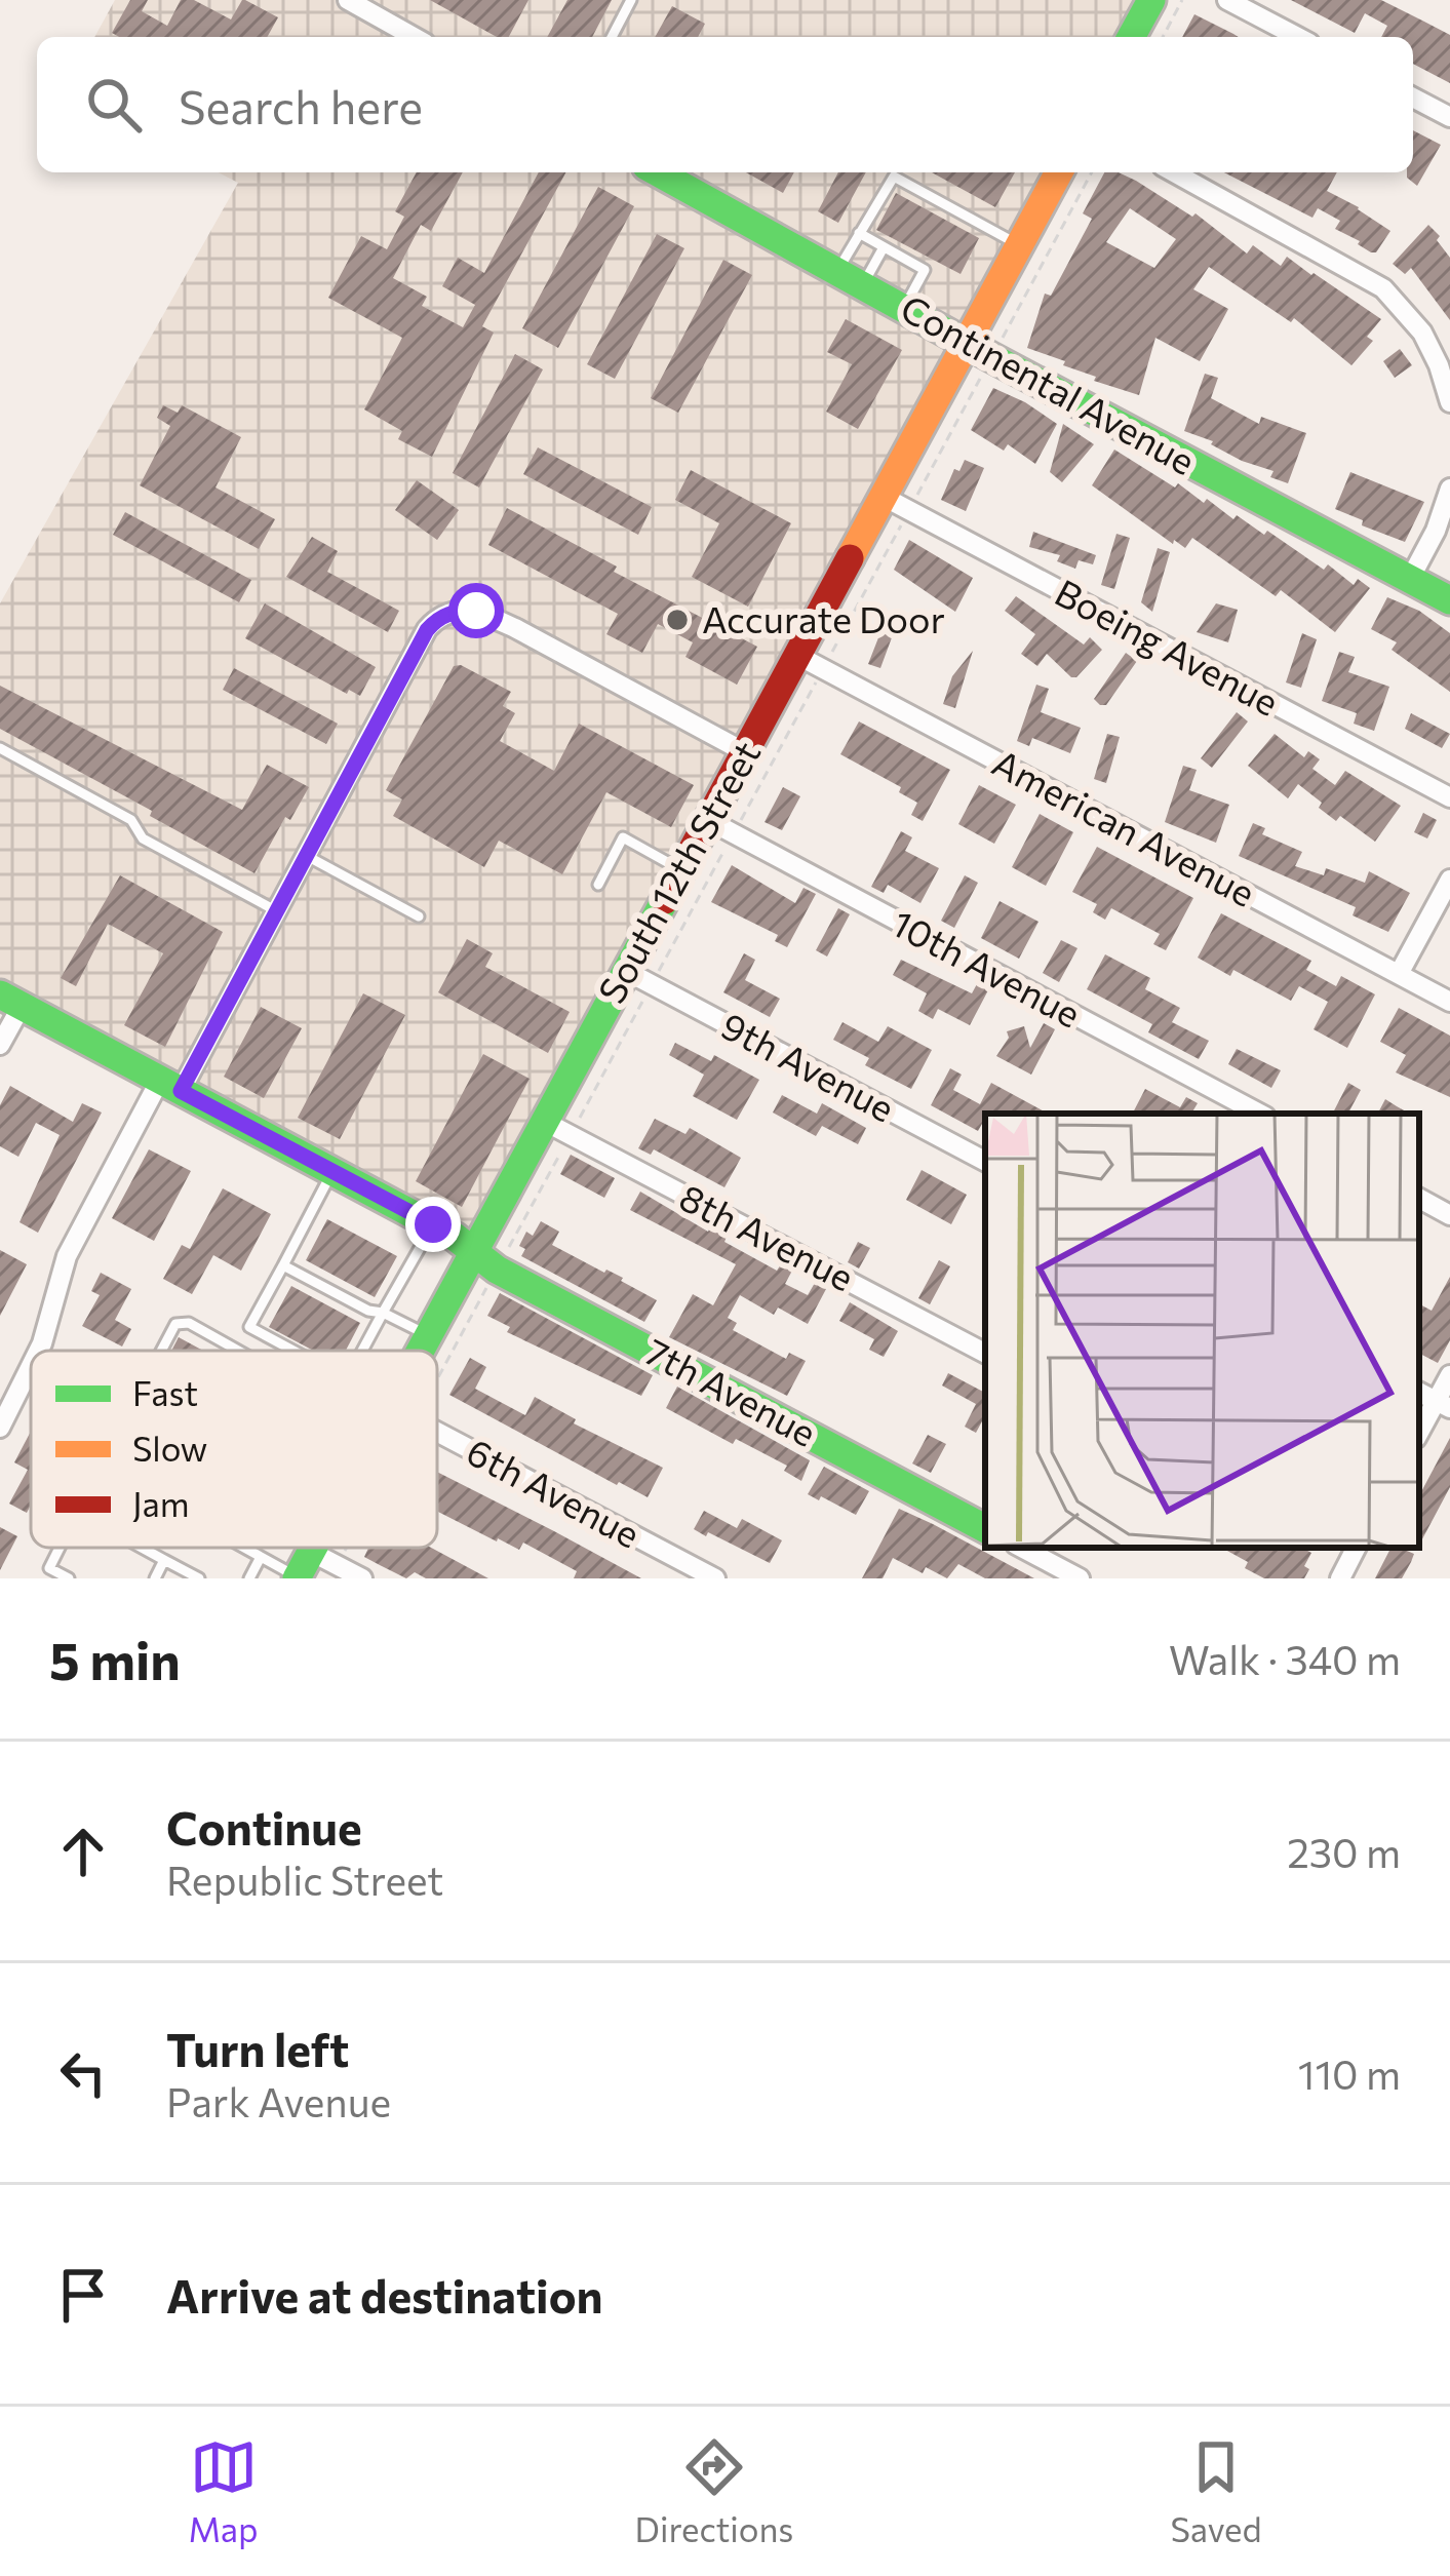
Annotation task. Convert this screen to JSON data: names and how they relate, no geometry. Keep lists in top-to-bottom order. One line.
{"streets":{"street":["Continental Avenue","Boeing Avenue","American Avenue","South 12th Street","10th Avenue","9th Avenue","8th Avenue","7th Avenue","6th Avenue"]},"crossings":[["Continental Avenue","South 12th Street"],["Boeing Avenue","South 12th Street"],["American Avenue","South 12th Street"],["South 12th Street","10th Avenue"],["South 12th Street","9th Avenue"],["South 12th Street","8th Avenue"],["South 12th Street","7th Avenue"]],"places":["Accurate Door"],"legend":["Fast","Slow","Jam"],"page":{"search":"Search here","heading":["5 min","Walk · 340 m"],"list":[["Continue","Republic Street","230 m"],["Turn left","Park Avenue","110 m"],"Arrive at destination"],"nav":["Map","Directions","Saved"]}}
